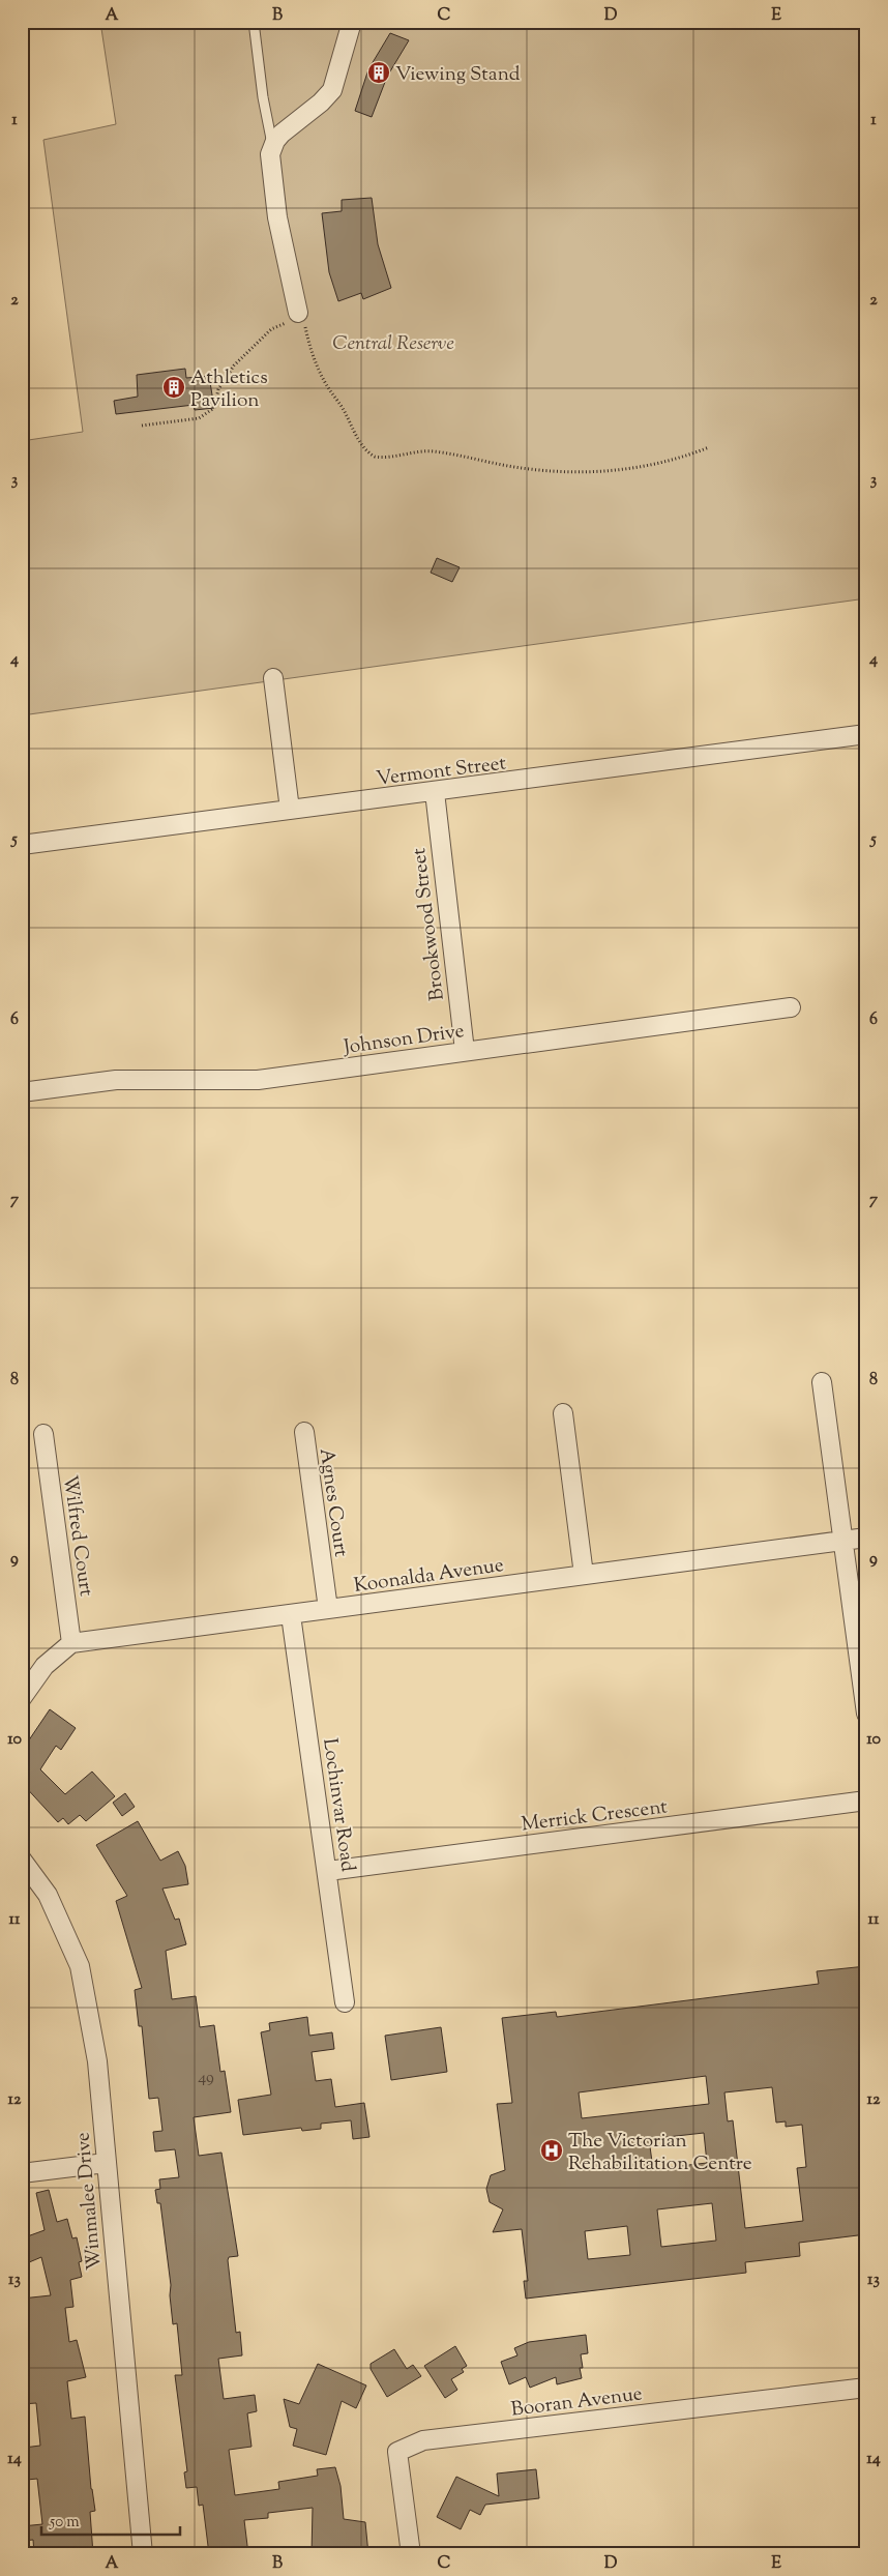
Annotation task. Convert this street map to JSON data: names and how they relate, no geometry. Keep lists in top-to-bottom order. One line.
{"streets":{"street":["Vermont Street","Brookwood Street","Johnson Drive","Agnes Court","Wilfred Court","Koonalda Avenue","Lochinvar Road","Merrick Crescent","Winmalee Drive","Booran Avenue"]},"crossings":[["Vermont Street","Brookwood Street"],["Brookwood Street","Johnson Drive"],["Agnes Court","Koonalda Avenue"],["Wilfred Court","Koonalda Avenue"],["Koonalda Avenue","Lochinvar Road"],["Lochinvar Road","Merrick Crescent"]],"parks":["Central Reserve"],"places":{"building":["Viewing Stand","Athletics Pavilion"],"hospital":["The Victorian Rehabilitation Centre"]},"house_numbers":["49"],"scale_bar":"50 m","grid":{"columns":["A","B","C","D","E"],"rows":["1","2","3","4","5","6","7","8","9","10","11","12","13","14"]}}
